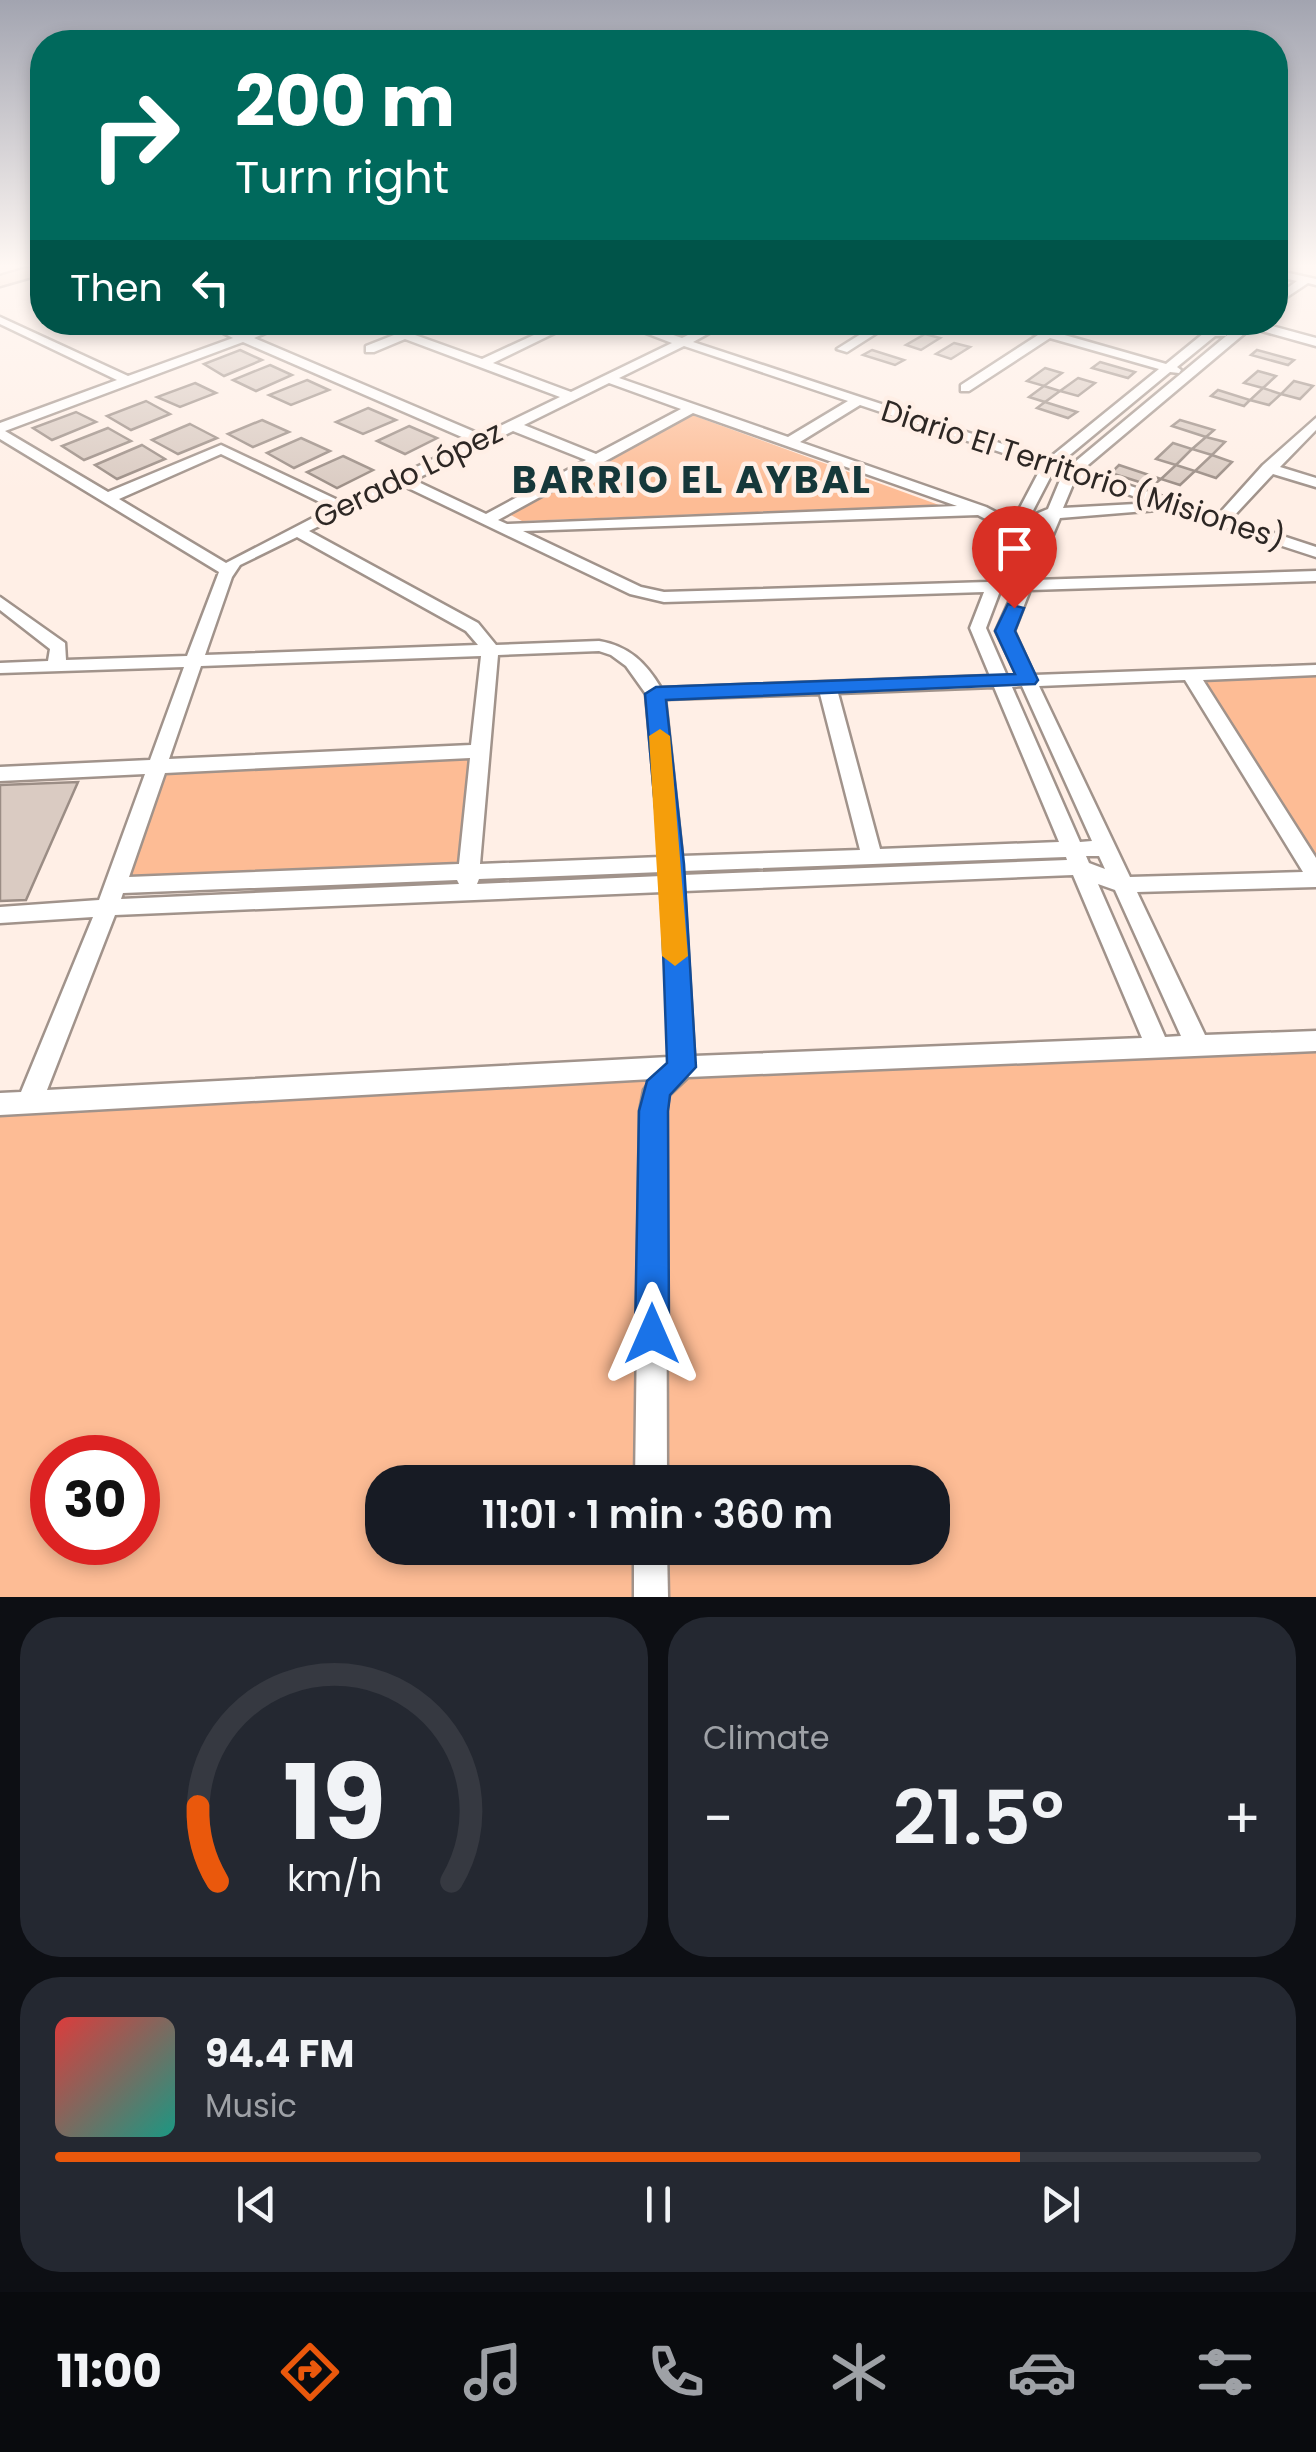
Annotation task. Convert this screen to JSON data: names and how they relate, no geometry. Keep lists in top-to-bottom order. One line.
{"streets":{"street":["Gerado López","Diario El Territorio (Misiones)"]},"districts":["BARRIO EL AYBAL"],"page":{"turn":["200 m","Turn right"],"then":"Then","limit":"30","trip":"11:01 · 1 min · 360 m","tile":"Climate","heat":["−","21.5°","+"],"song":["94.4 FM","Music"],"tabs":"11:00","gauge":["19","km/h"]}}
